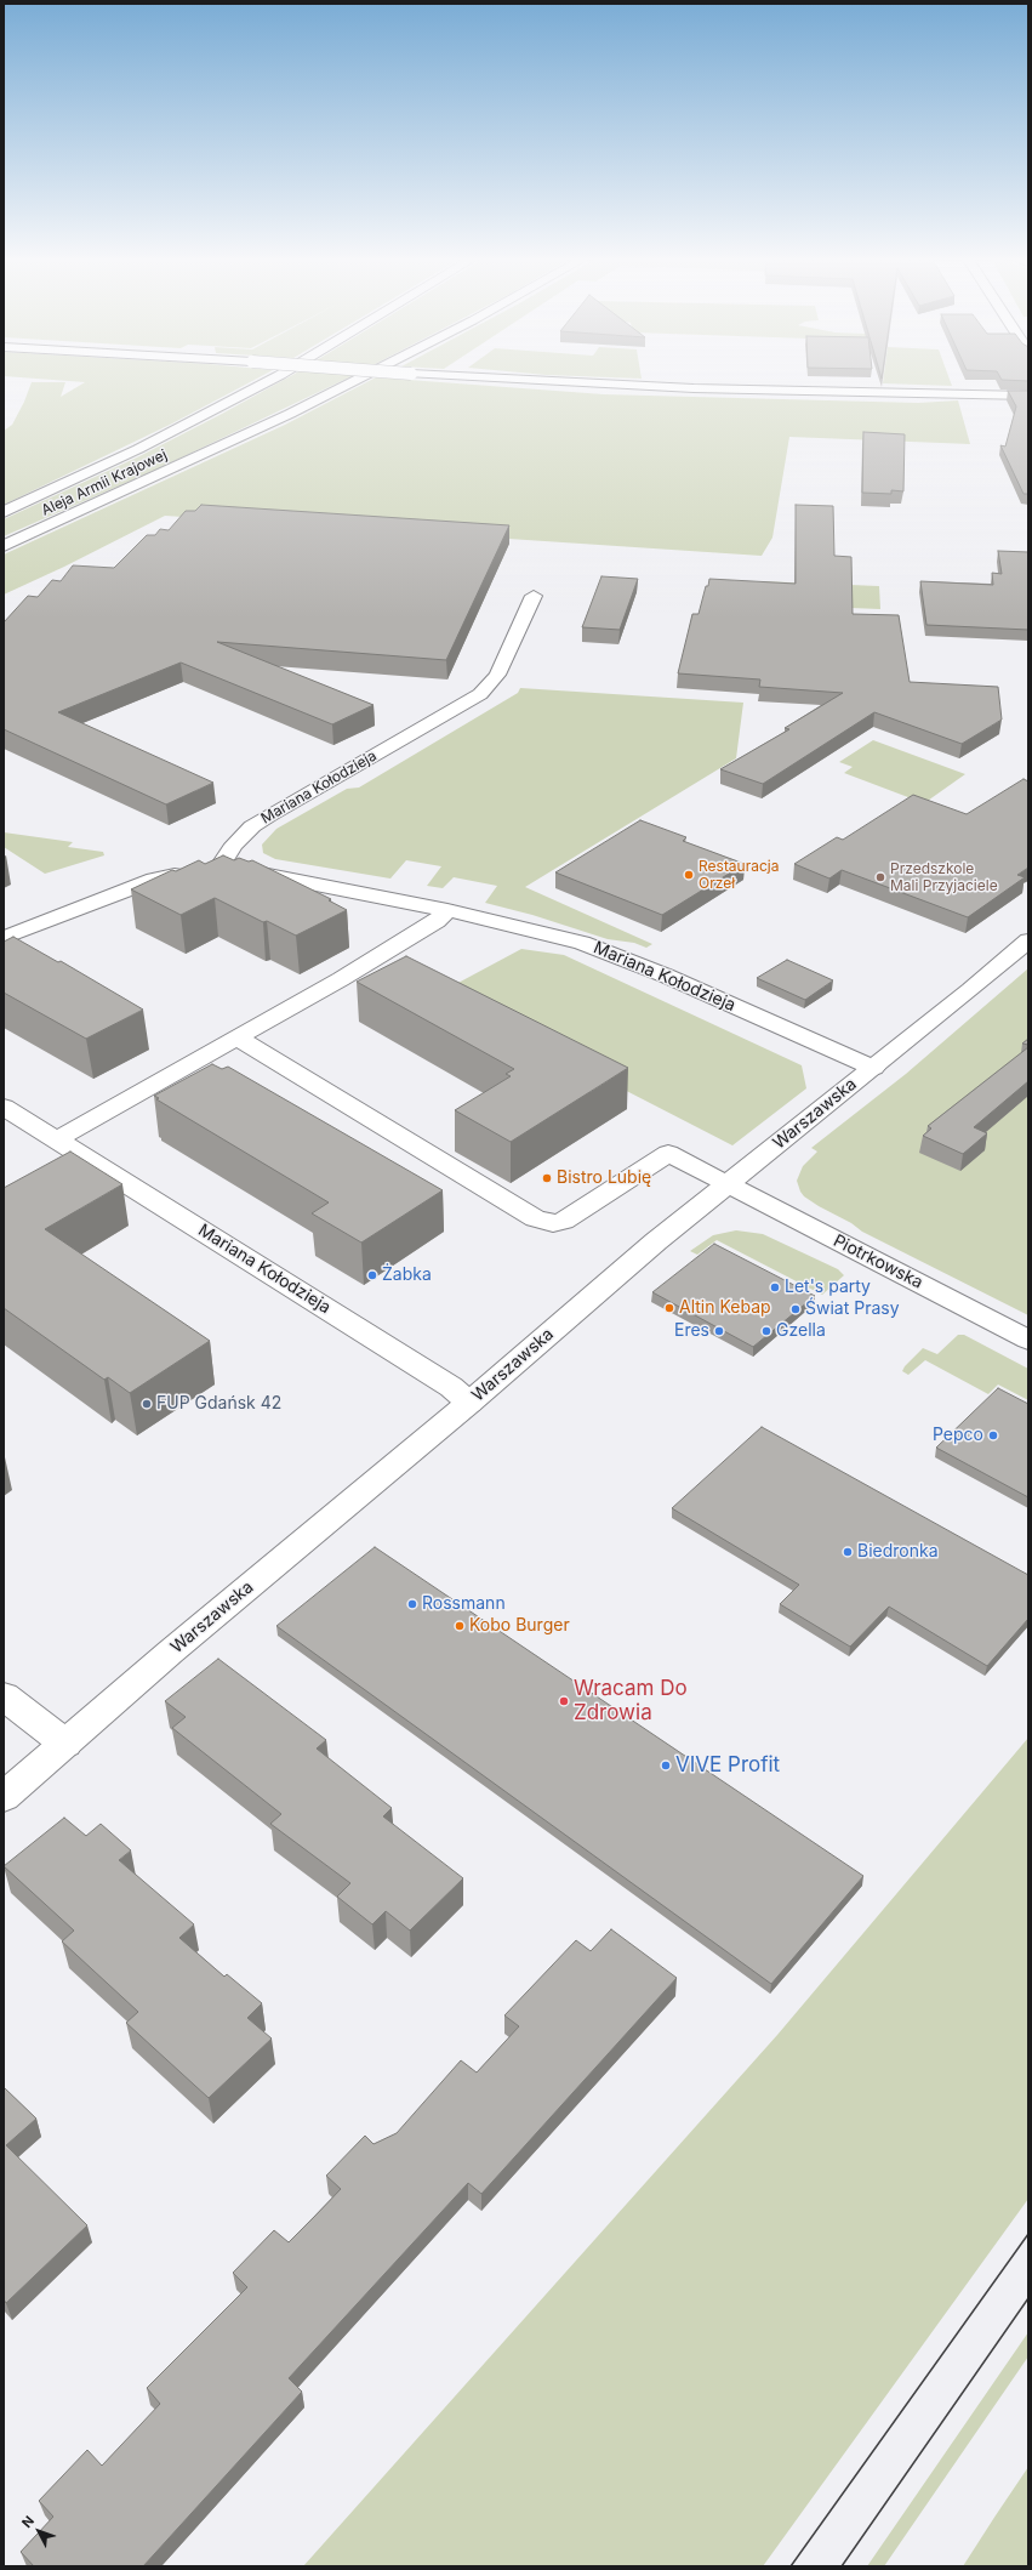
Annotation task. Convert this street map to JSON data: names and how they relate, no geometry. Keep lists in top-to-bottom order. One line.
{"streets":{"street":["Aleja Armii Krajowej","Mariana Kołodzieja","Warszawska","Piotrkowska"]},"crossings":[["Mariana Kołodzieja","Warszawska"],["Warszawska","Piotrkowska"]],"places":["Restauracja Orzeł","Przedszkole Mali Przyjaciele","Bistro Lubię","Żabka","Let's party","Altin Kebap","Świat Prasy","Eres","Gzella","FUP Gdańsk 42","Pepco","Biedronka","Rossmann","Kobo Burger","Wracam Do Zdrowia","VIVE Profit"],"north":"top left"}
